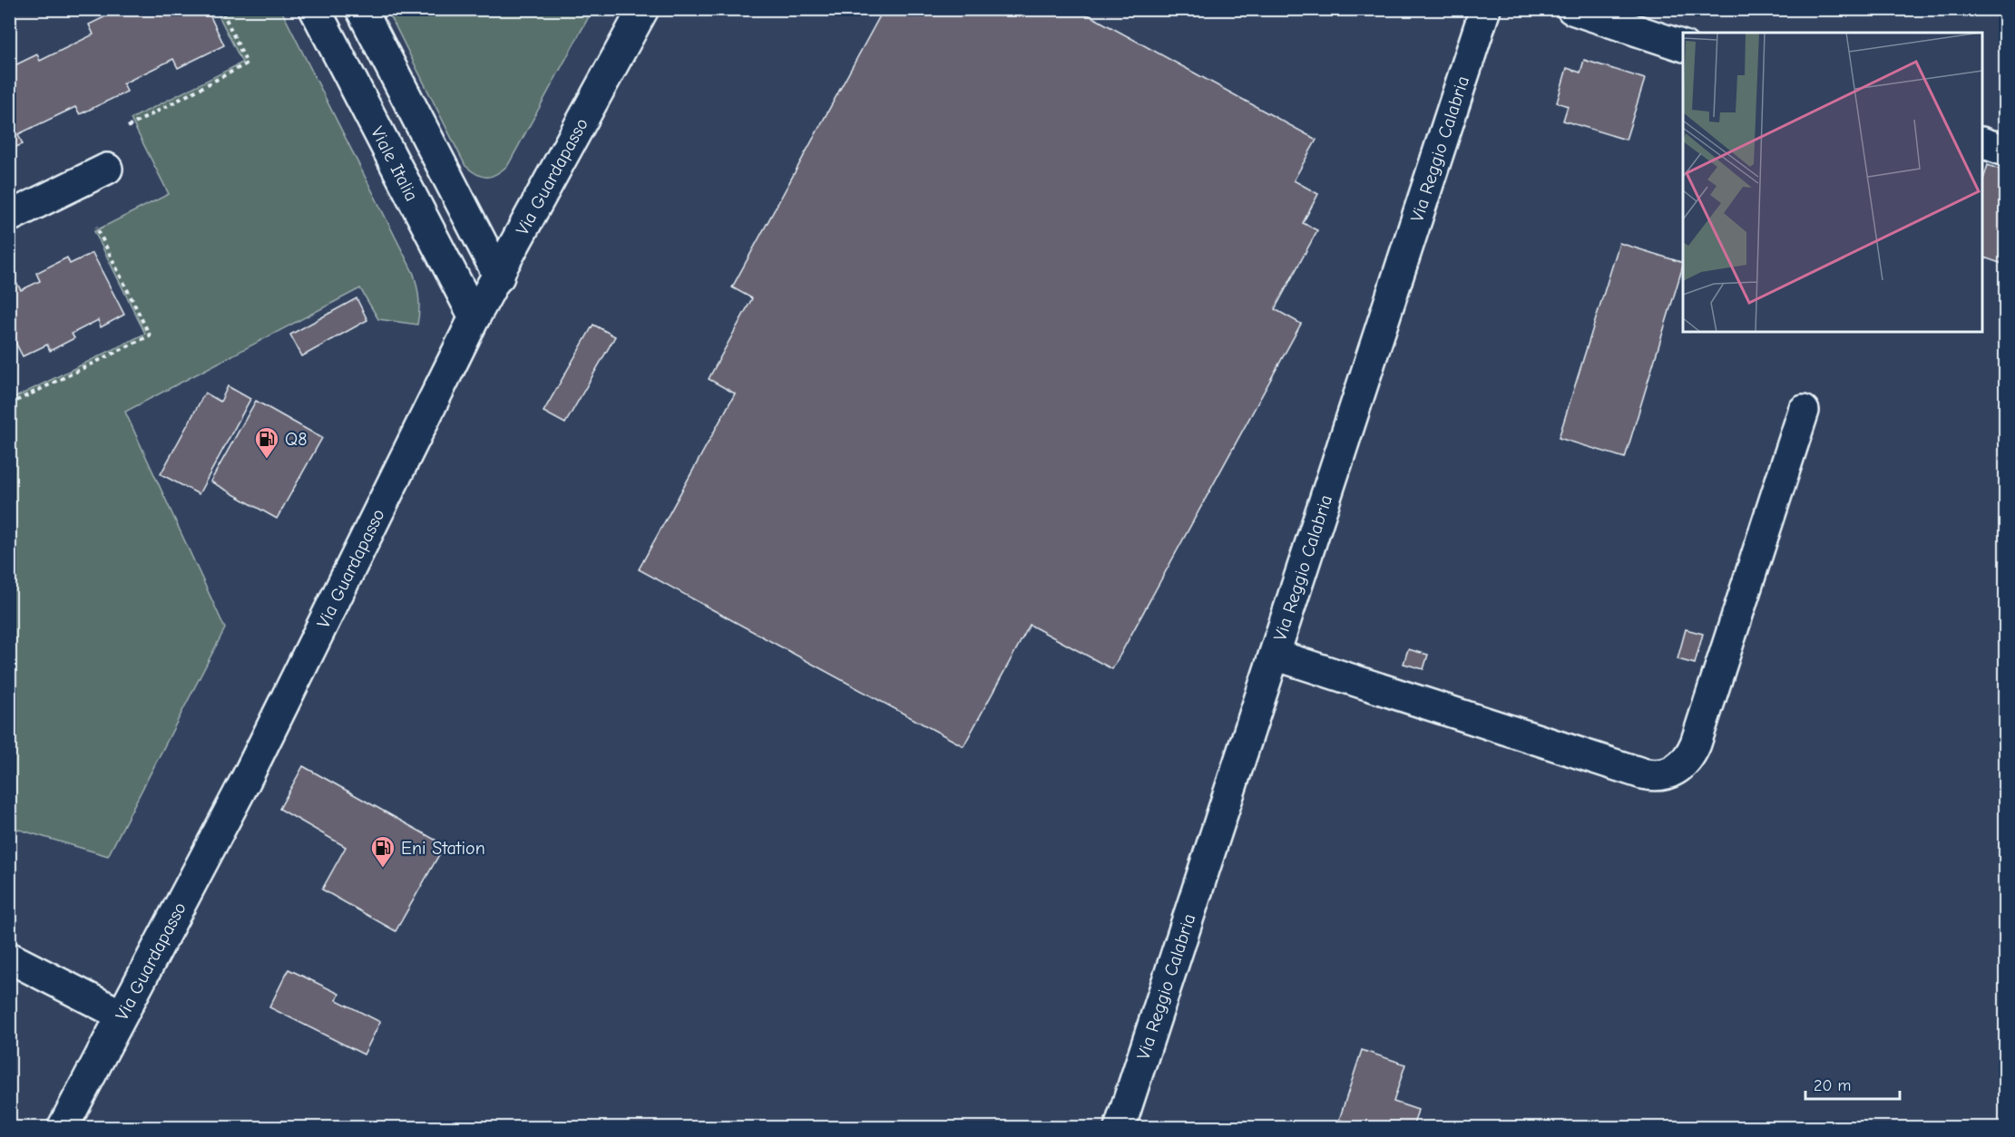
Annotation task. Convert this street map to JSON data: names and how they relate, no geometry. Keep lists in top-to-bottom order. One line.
{"streets":{"main road":["Via Reggio Calabria","Viale Italia","Via Guardapasso"]},"crossings":[["Viale Italia","Via Guardapasso"]],"places":{"fuel station":["Q8","Eni Station"]},"scale_bar":"20 m"}
